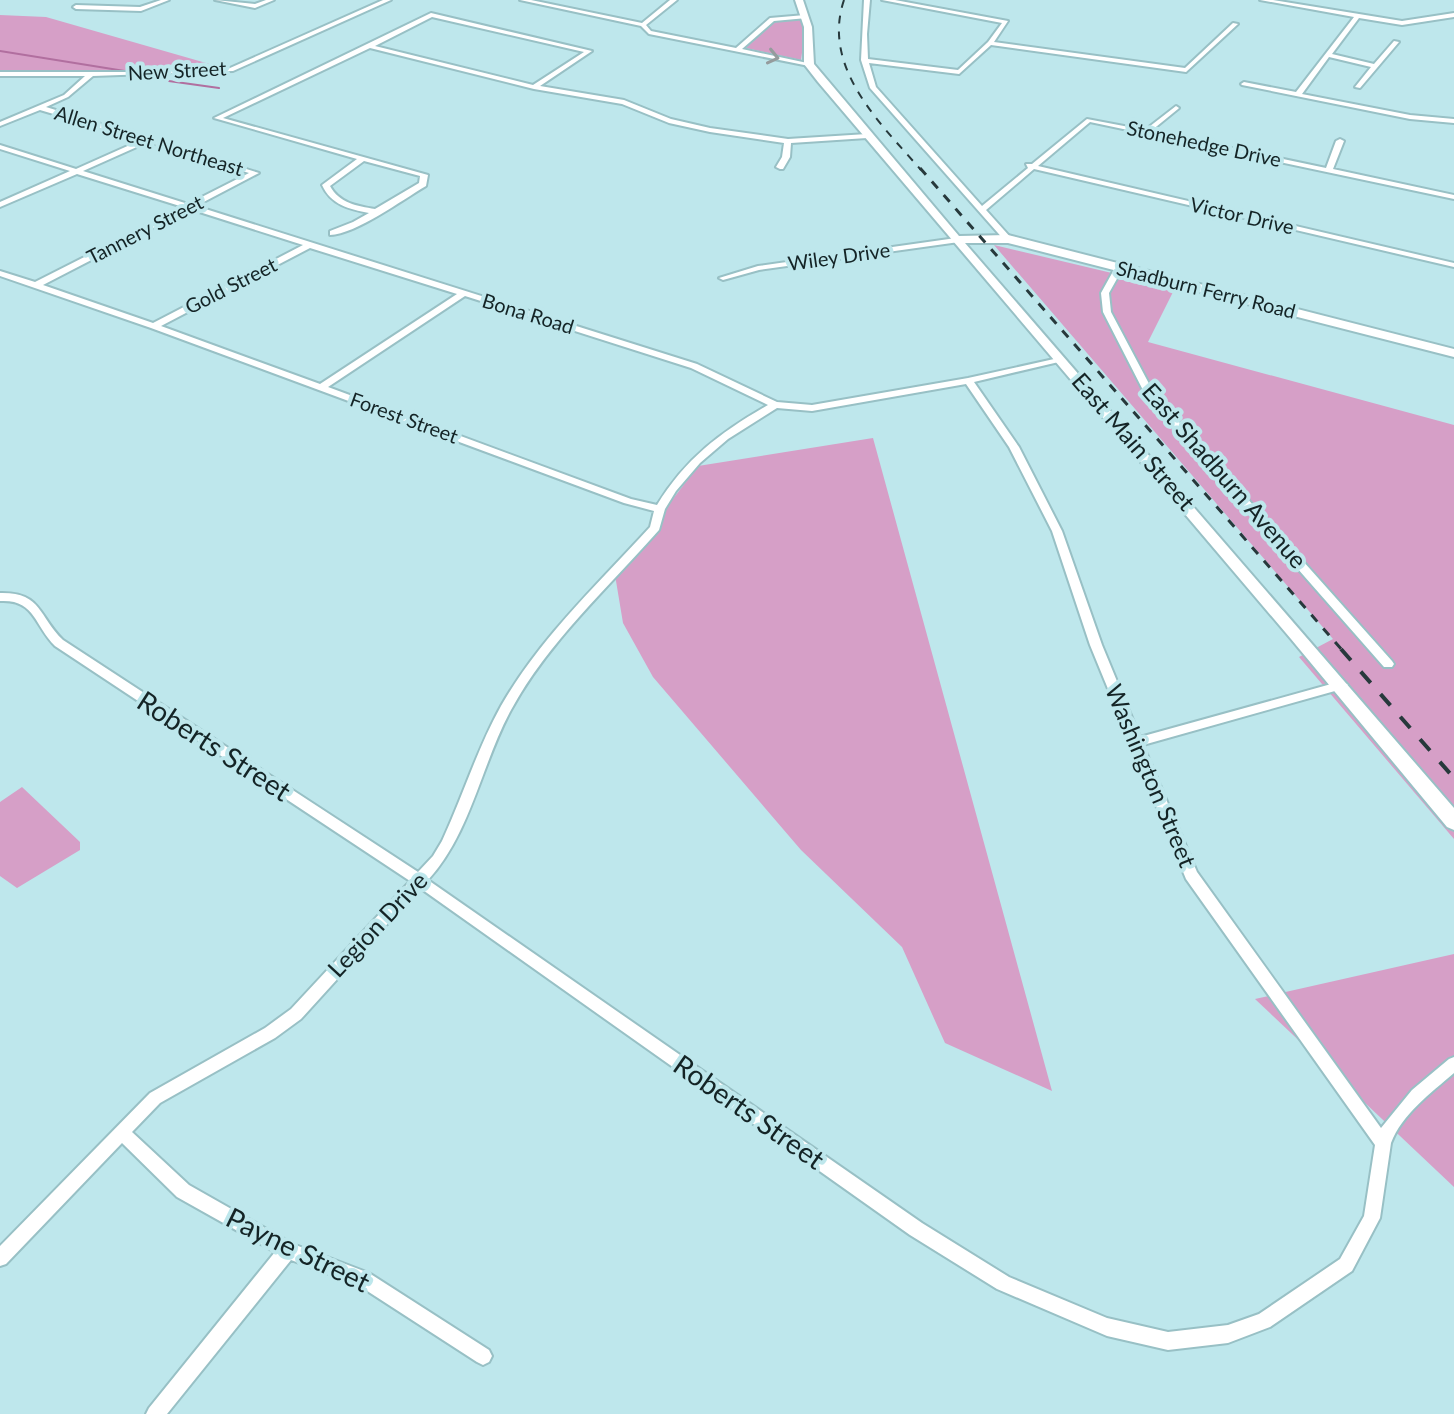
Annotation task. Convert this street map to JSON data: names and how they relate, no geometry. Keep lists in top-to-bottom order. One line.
{"streets":{"street":["New Street","Allen Street Northeast","Stonehedge Drive","Victor Drive","Tannery Street","Wiley Drive","Gold Street","Shadburn Ferry Road","Bona Road","Forest Street","East Main Street","East Shadburn Avenue","Roberts Street","Washington Street","Legion Drive","Payne Street"]},"crossings":[["Allen Street Northeast","Tannery Street"],["Stonehedge Drive","Victor Drive"],["Tannery Street","Bona Road"],["Tannery Street","Forest Street"],["Wiley Drive","Shadburn Ferry Road"],["Wiley Drive","East Main Street"],["Gold Street","Bona Road"],["Gold Street","Forest Street"],["Shadburn Ferry Road","East Main Street"],["Shadburn Ferry Road","East Shadburn Avenue"],["Bona Road","East Main Street"],["Bona Road","Washington Street"],["Forest Street","Legion Drive"],["Roberts Street","Washington Street"],["Roberts Street","Legion Drive"],["Legion Drive","Payne Street"]]}
